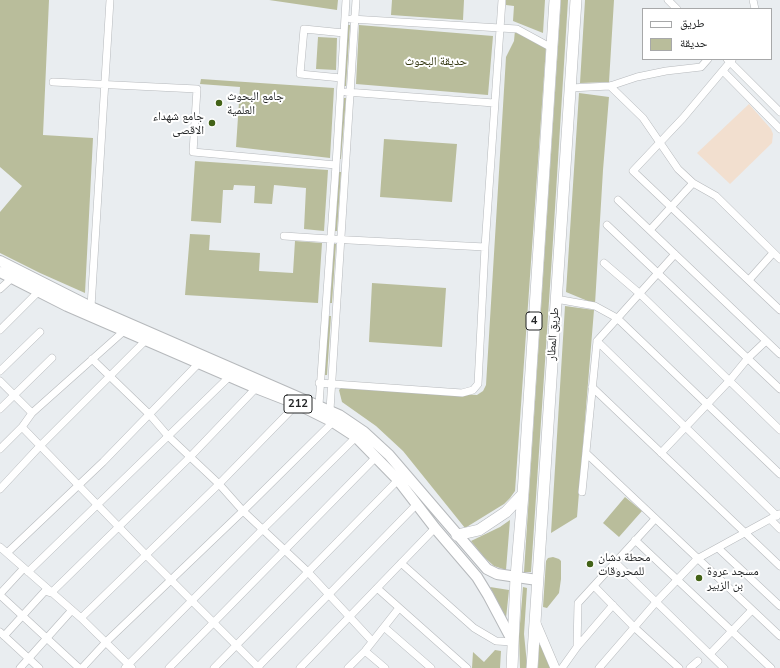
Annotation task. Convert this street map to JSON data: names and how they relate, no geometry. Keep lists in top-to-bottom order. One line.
{"streets":{"highway":["4","طريق المطار"],"main road":["212"]},"crossings":[["طريق المطار","212"]],"parks":["حديقة البحوث"],"places":["جامع البحوث العلمية","جامع شهداء الاقصى","محطة دشان للمحروقات","مسجد عروة بن الزبير"],"legend":["طريق","حديقة"]}
